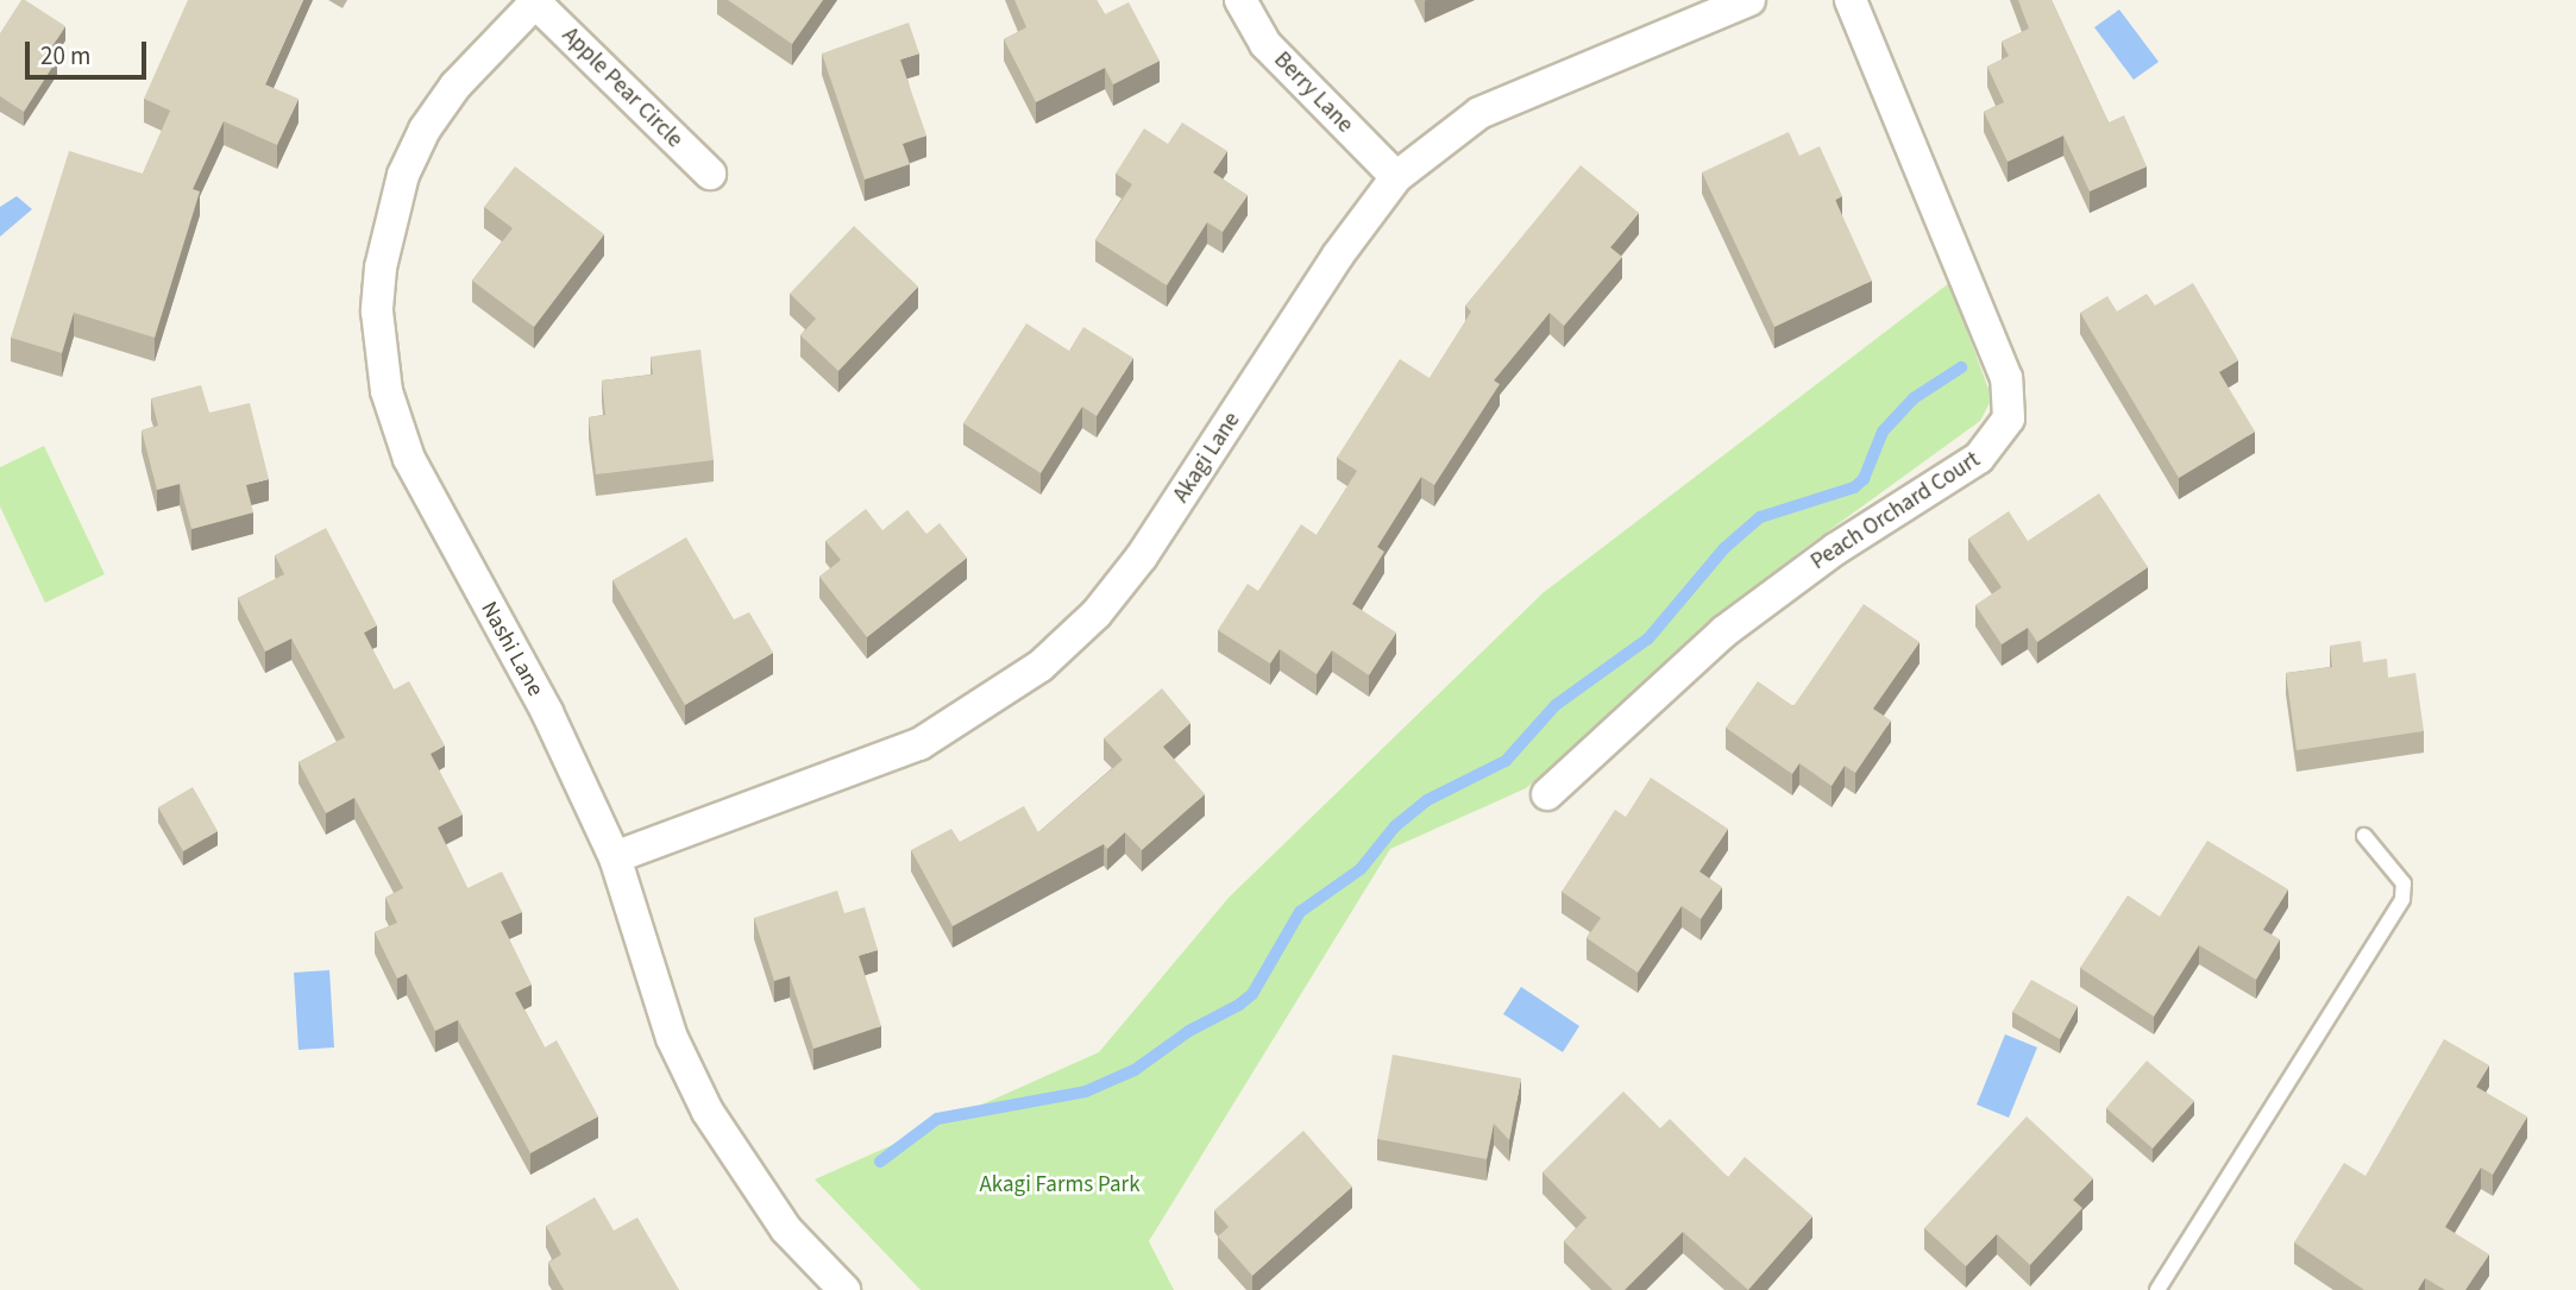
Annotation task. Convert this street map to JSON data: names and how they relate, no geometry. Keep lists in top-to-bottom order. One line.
{"streets":{"street":["Apple Pear Circle","Berry Lane","Akagi Lane","Peach Orchard Court","Nashi Lane"]},"crossings":[["Apple Pear Circle","Nashi Lane"],["Berry Lane","Akagi Lane"],["Akagi Lane","Nashi Lane"]],"parks":["Akagi Farms Park"],"scale_bar":"20 m"}
